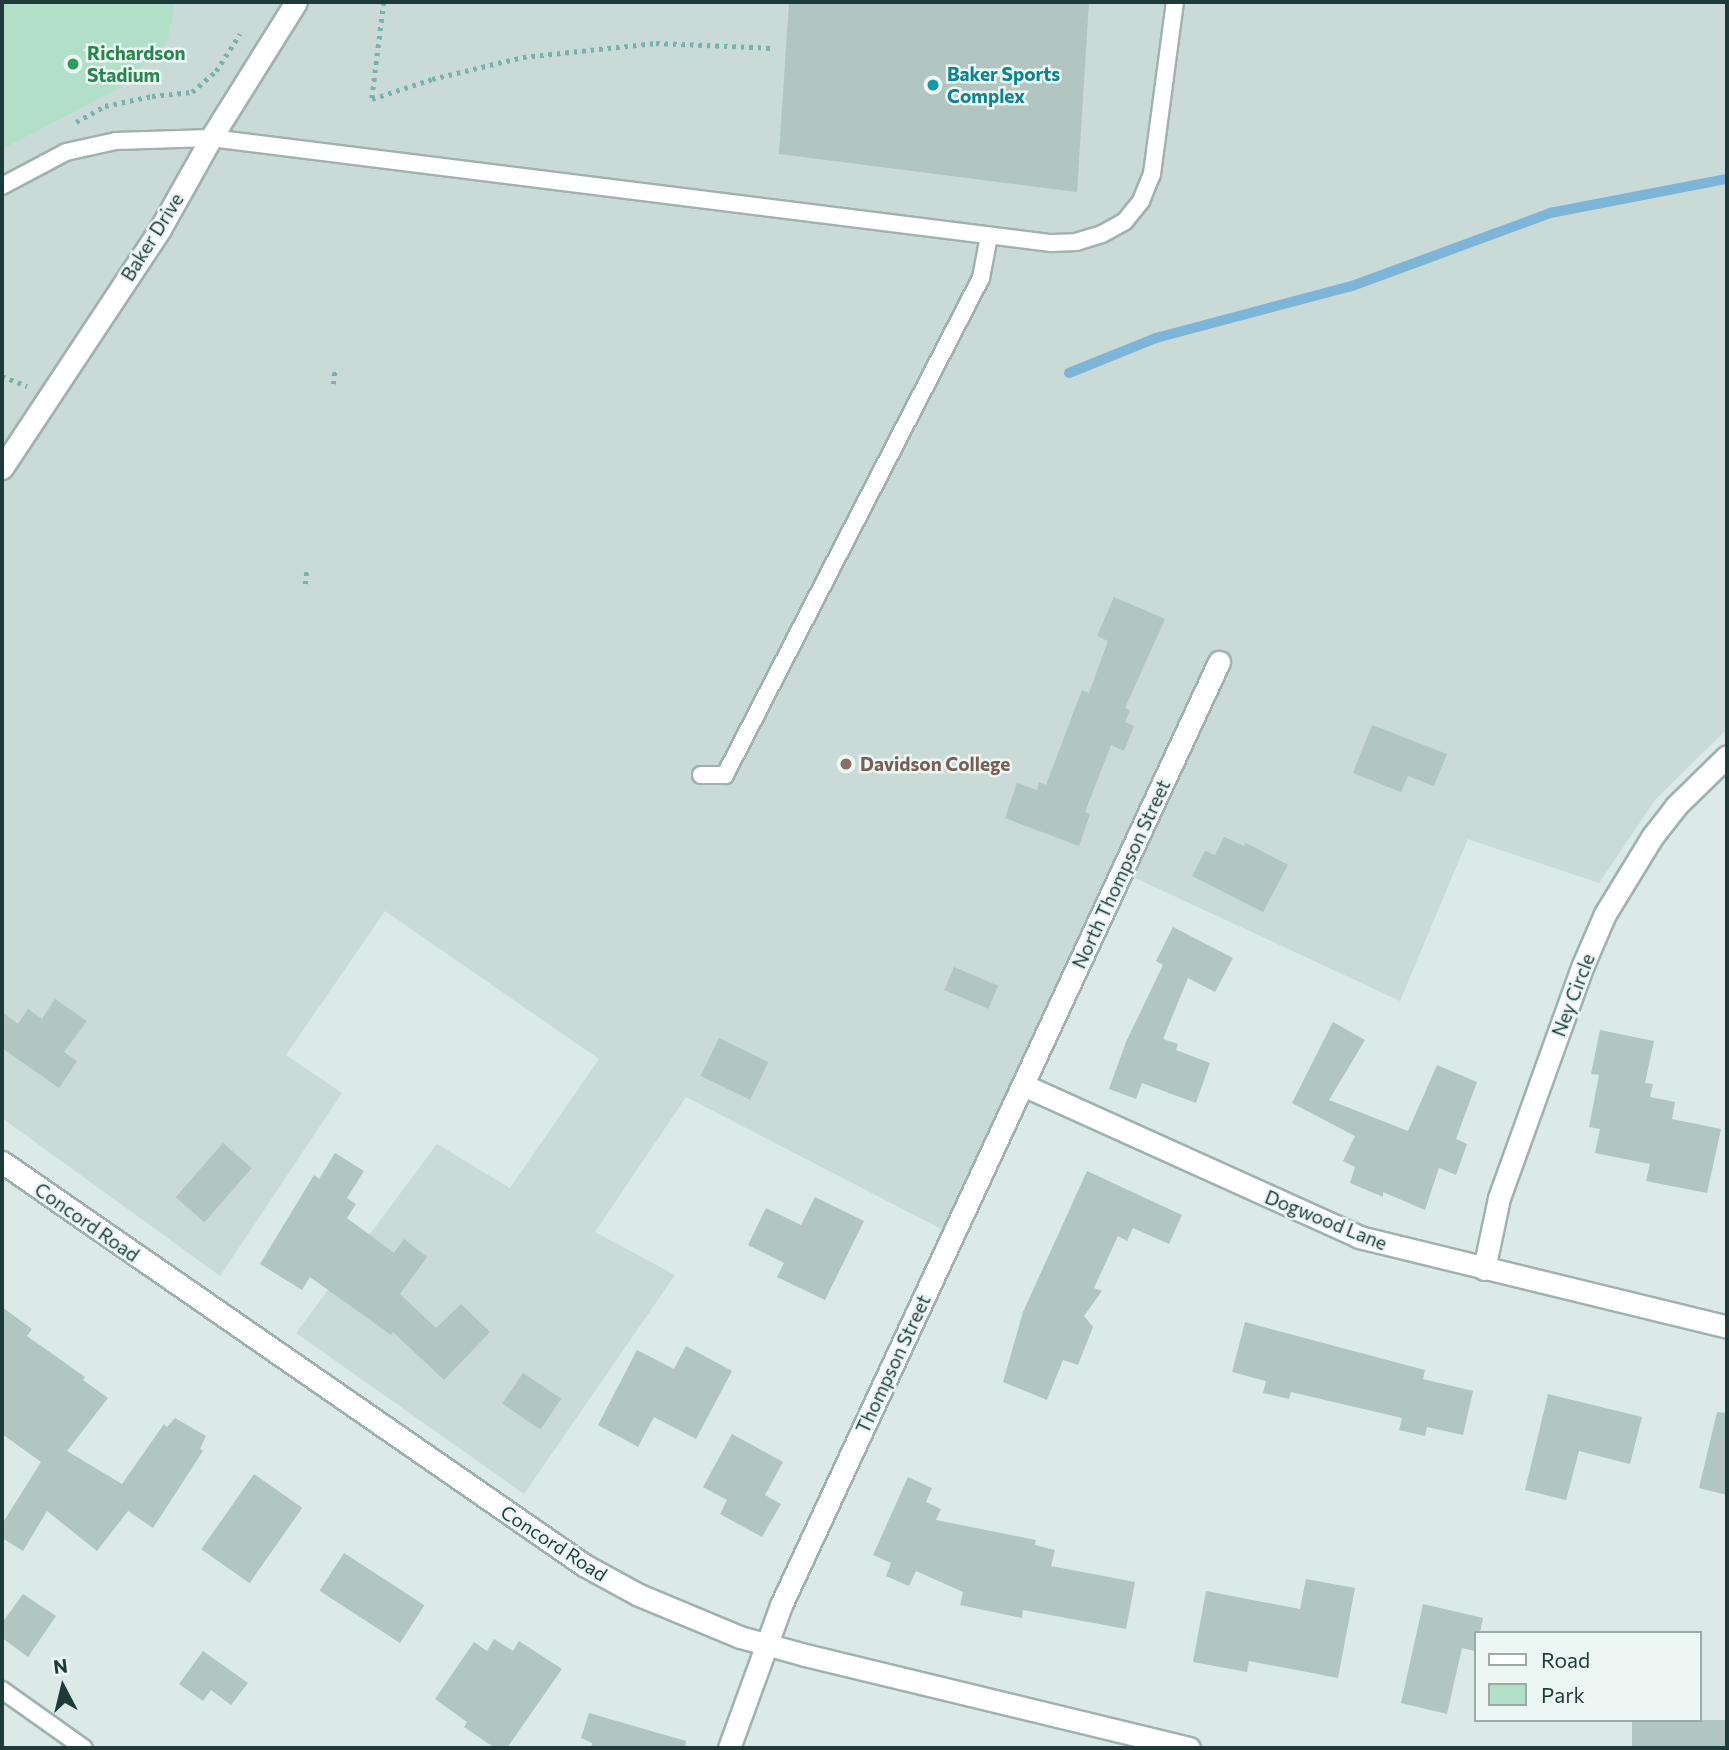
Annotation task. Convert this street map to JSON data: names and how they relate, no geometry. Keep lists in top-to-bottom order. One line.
{"streets":{"street":["Baker Drive","North Thompson Street","Ney Circle","Dogwood Lane","Concord Road","Thompson Street"]},"crossings":[["North Thompson Street","Dogwood Lane"],["North Thompson Street","Thompson Street"],["Ney Circle","Dogwood Lane"],["Dogwood Lane","Thompson Street"],["Concord Road","Thompson Street"]],"places":["Richardson Stadium","Baker Sports Complex","Davidson College"],"legend":["Road","Park"],"north":"top"}
